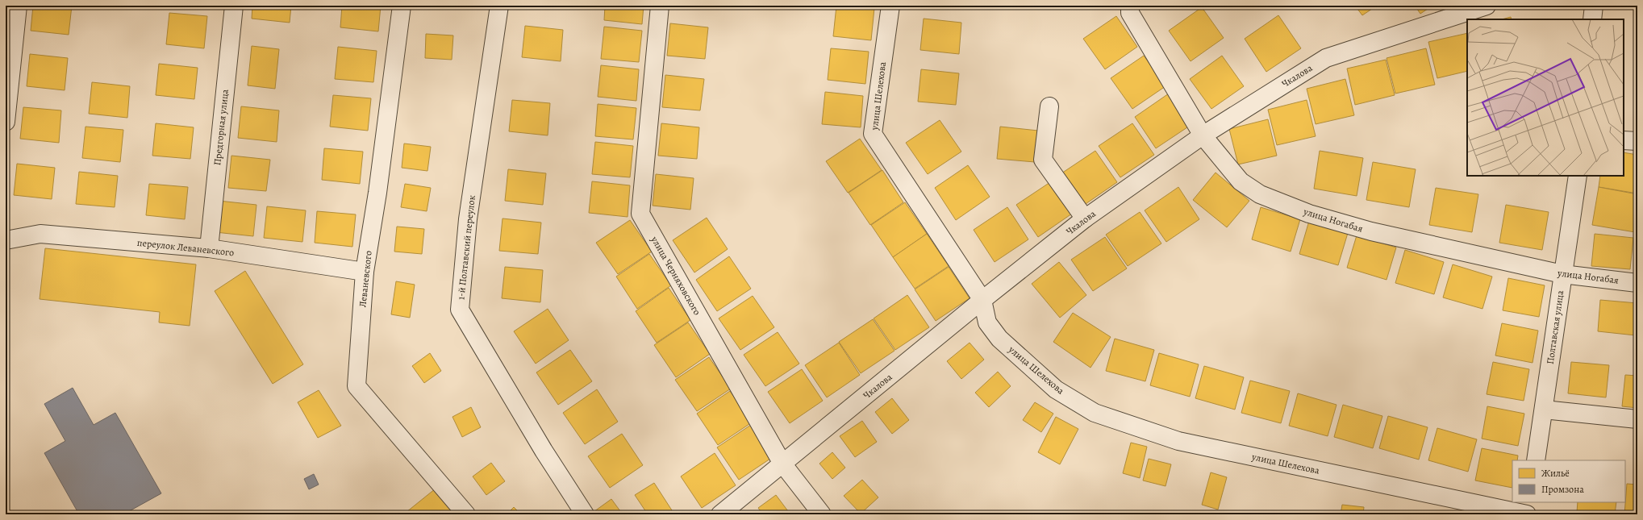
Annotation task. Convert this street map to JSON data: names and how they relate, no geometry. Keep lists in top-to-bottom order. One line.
{"streets":{"street":["Чкалова","улица Шелехова","Предгорная улица","улица Ногабая","переулок Леваневского","1-й Полтавский переулок","улица Черняховского","Леваневского","Полтавская улица"]},"crossings":[["Чкалова","улица Шелехова"],["Чкалова","улица Ногабая"],["Чкалова","улица Черняховского"],["Предгорная улица","переулок Леваневского"],["улица Ногабая","Полтавская улица"],["переулок Леваневского","Леваневского"]],"legend":["Жильё","Промзона"]}
